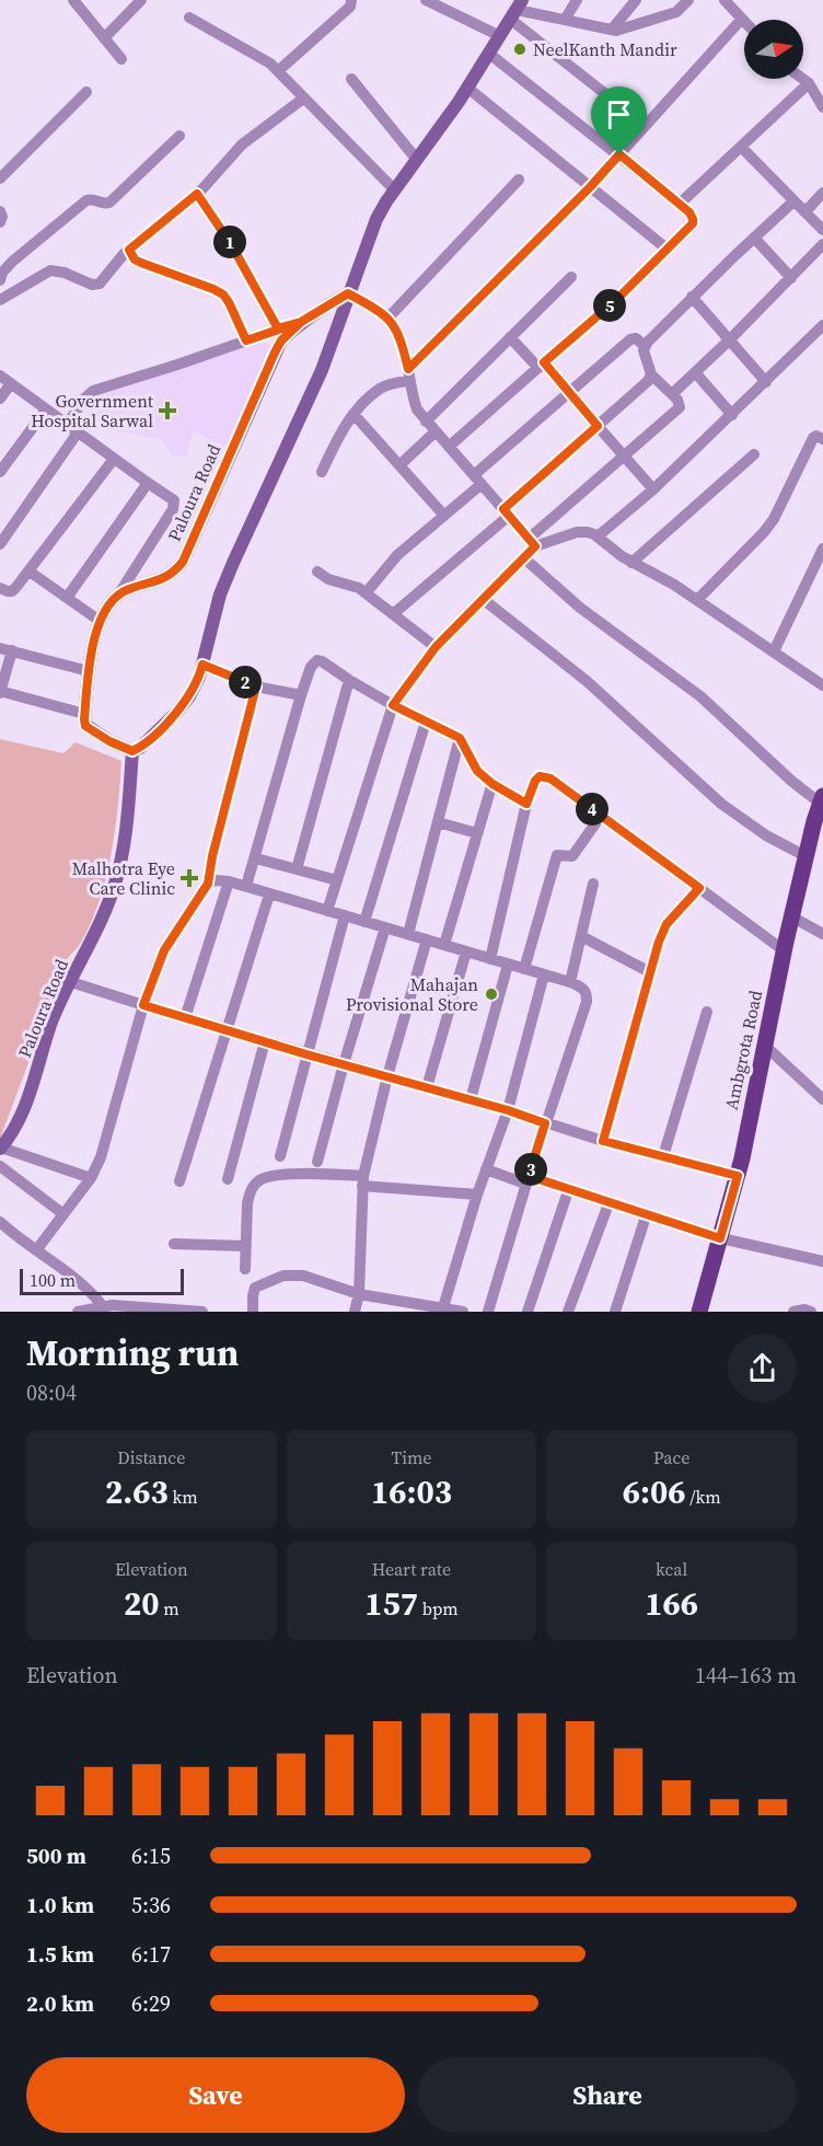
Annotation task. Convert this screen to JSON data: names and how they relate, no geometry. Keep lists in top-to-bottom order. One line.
{"streets":{"main road":["Paloura Road","Ambgrota Road"]},"places":{"other":["NeelKanth Mandir","Mahajan Provisional Store"],"health":["Government Hospital Sarwal","Malhotra Eye Care Clinic"]},"scale_bar":"100 m","north":"right","page":{"pins":["1","5","2","4","3"],"scale":"100 m","heading":["Morning run","08:04"],"stats":[["Distance","2.63 km"],["Time","16:03"],["Pace","6:06 /km"],["Elevation","20 m"],["Heart rate","157 bpm"],["kcal","166"]],"chart":["Elevation","144–163 m"],"list":[{"name":"500 m","note":"6:15"},{"name":"1.0 km","note":"5:36"},{"name":"1.5 km","note":"6:17"},{"name":"2.0 km","note":"6:29"}],"buttons":["Save","Share"]}}
